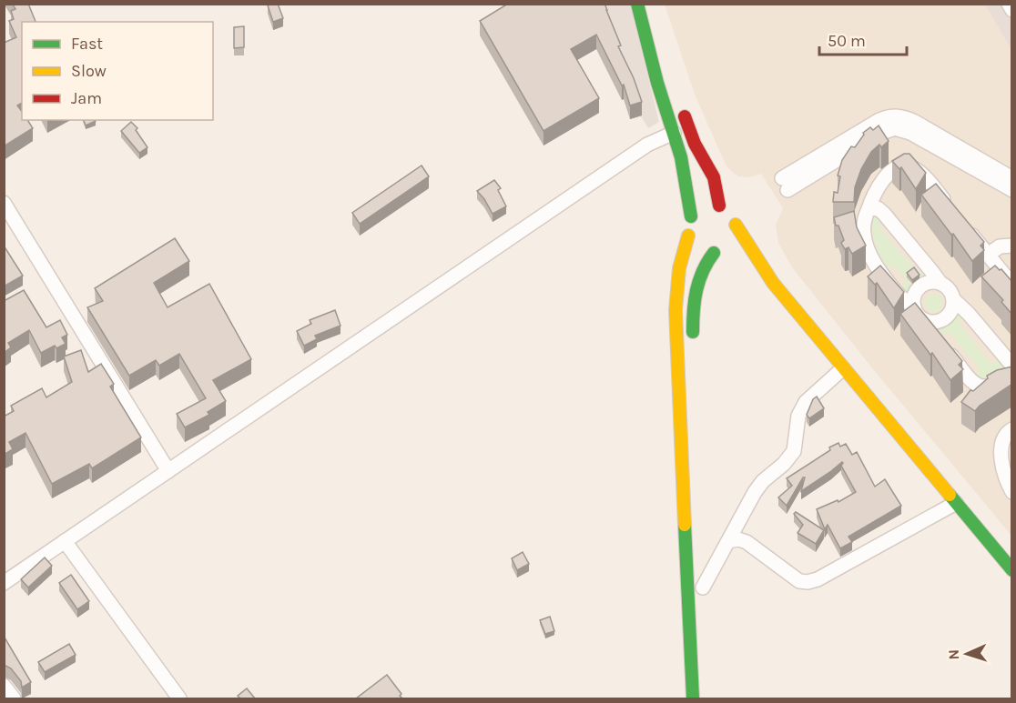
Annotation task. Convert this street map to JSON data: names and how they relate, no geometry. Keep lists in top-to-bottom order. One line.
{"legend":["Fast","Slow","Jam"],"scale_bar":"50 m","north":"left"}
